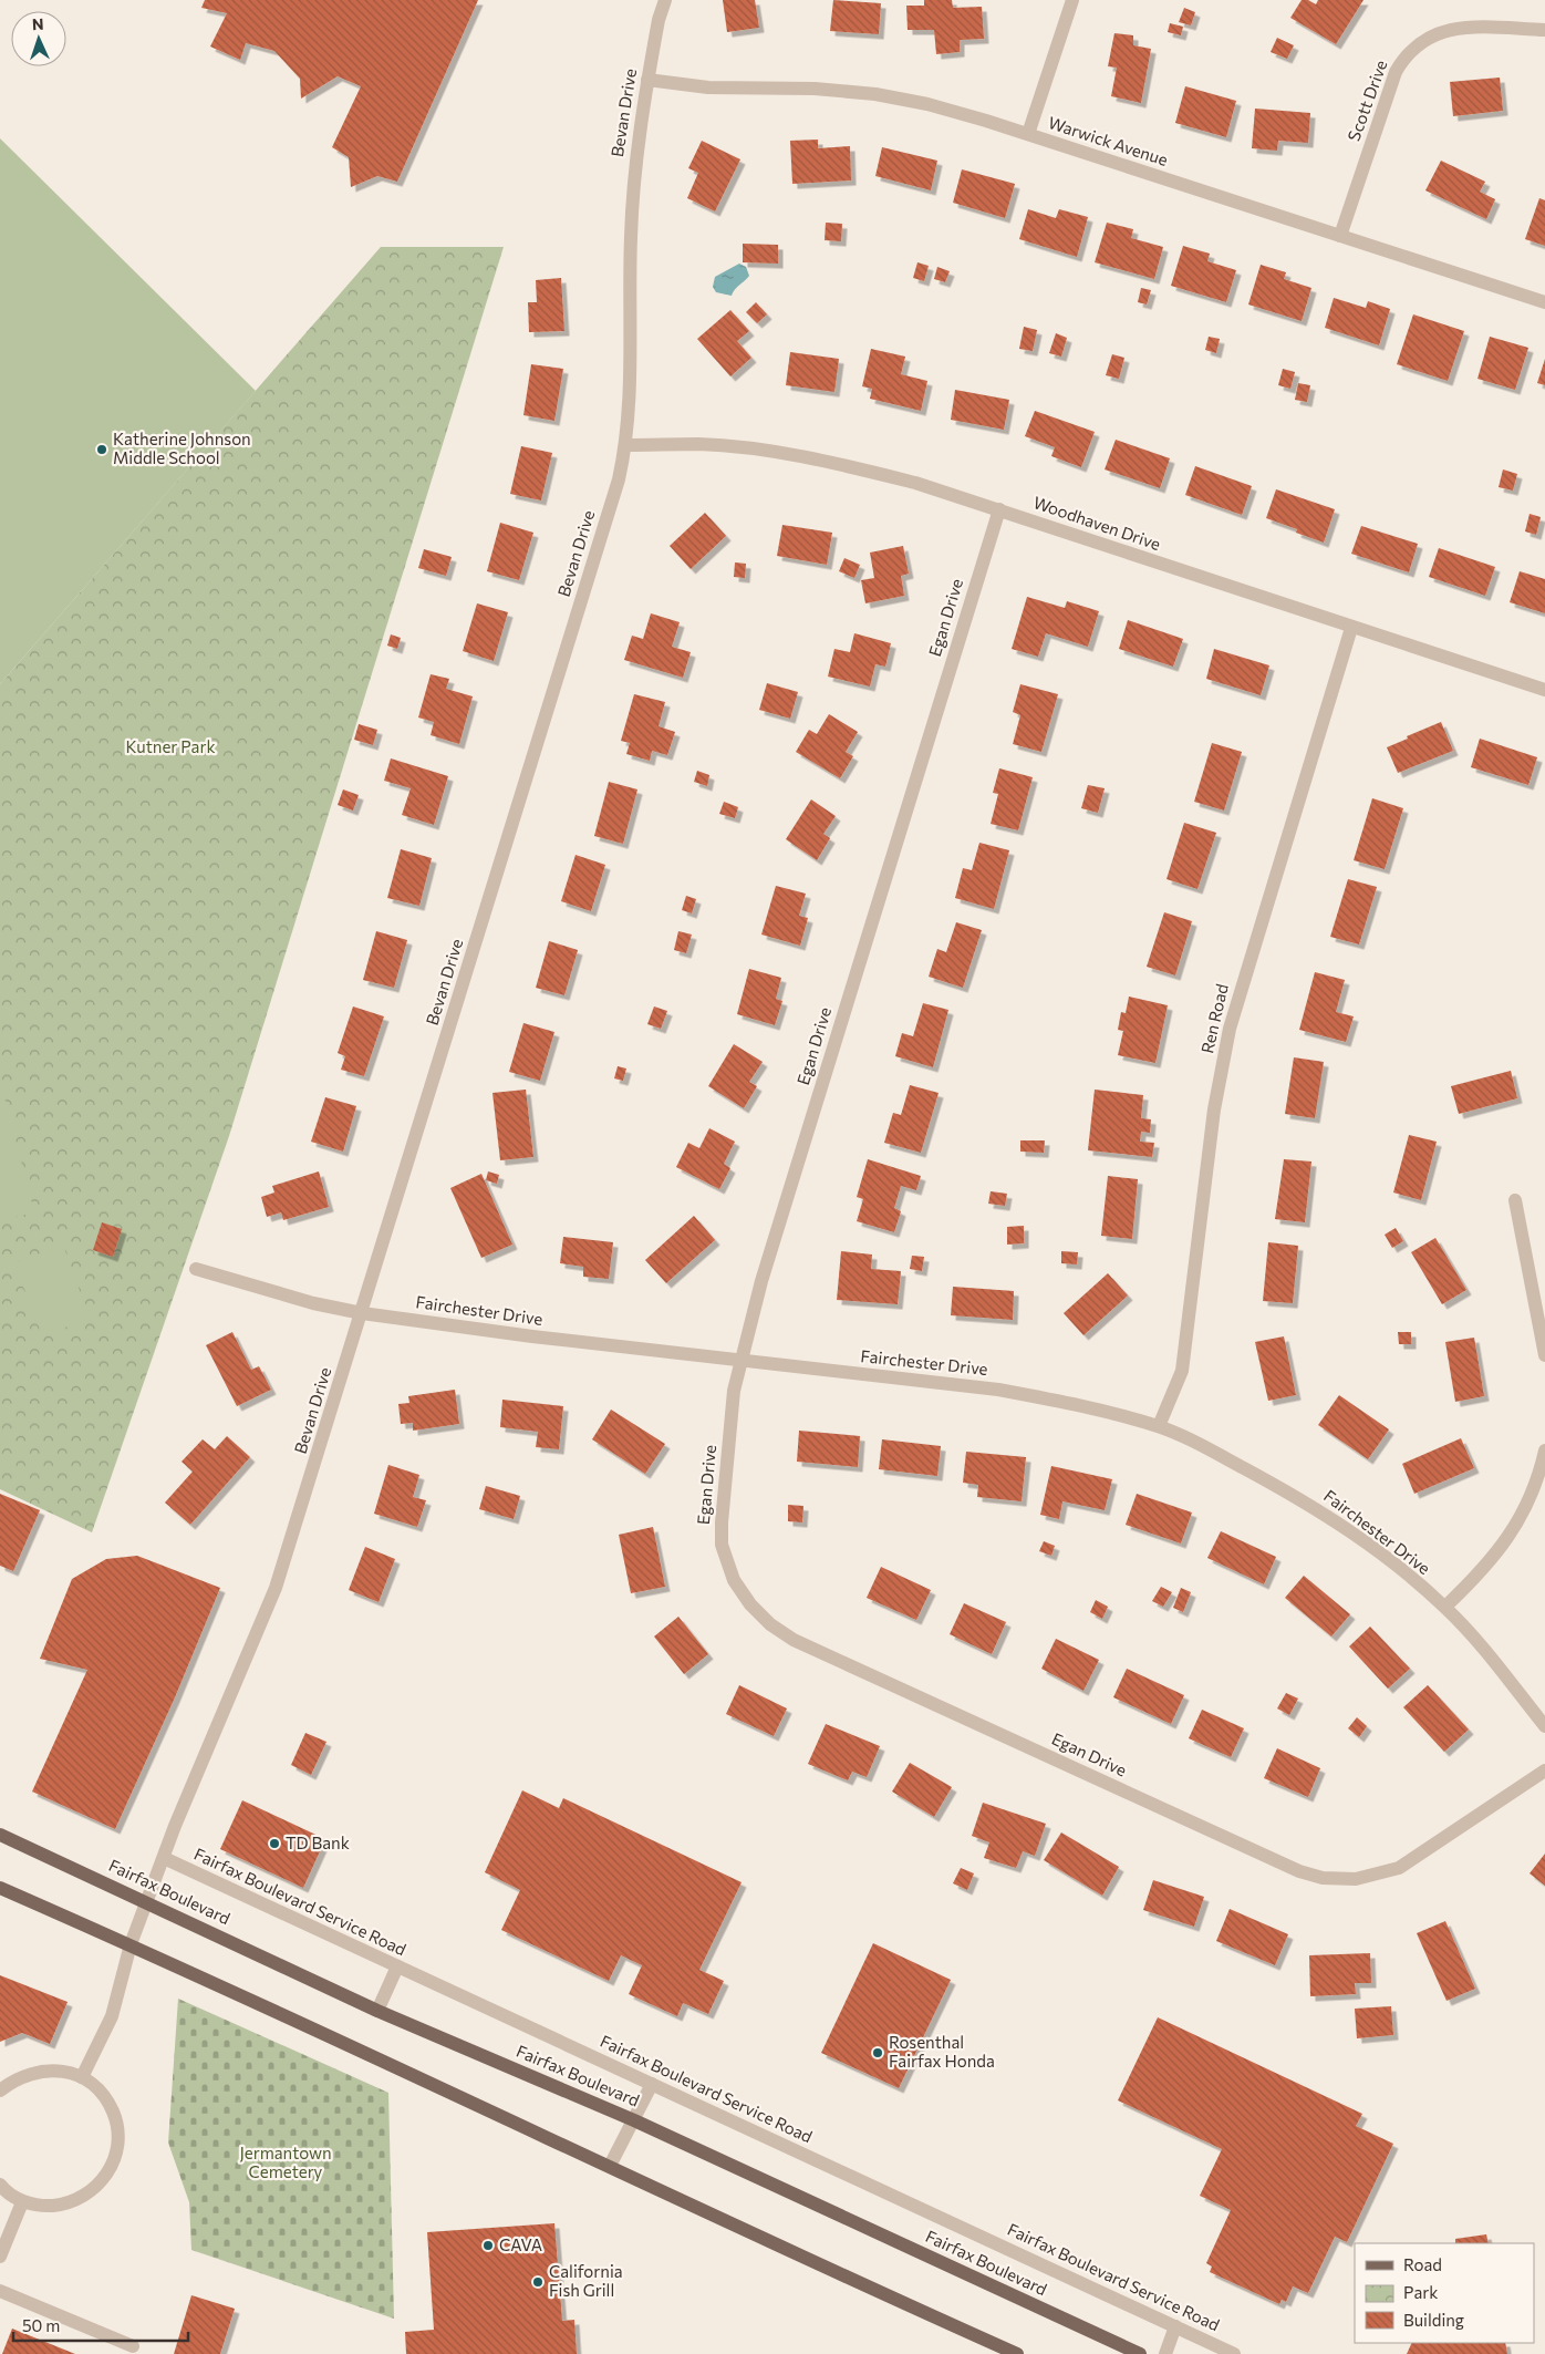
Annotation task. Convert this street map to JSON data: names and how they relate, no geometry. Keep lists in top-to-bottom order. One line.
{"streets":{"main road":["Fairfax Boulevard"],"street":["Scott Drive","Bevan Drive","Warwick Avenue","Woodhaven Drive","Egan Drive","Ren Road","Fairchester Drive","Fairfax Boulevard Service Road"]},"crossings":[["Scott Drive","Warwick Avenue"],["Bevan Drive","Warwick Avenue"],["Bevan Drive","Woodhaven Drive"],["Bevan Drive","Fairchester Drive"],["Bevan Drive","Fairfax Boulevard"],["Bevan Drive","Fairfax Boulevard Service Road"],["Woodhaven Drive","Egan Drive"],["Woodhaven Drive","Ren Road"],["Egan Drive","Fairchester Drive"],["Ren Road","Fairchester Drive"]],"parks":["Kutner Park","Jermantown Cemetery"],"places":["Katherine Johnson Middle School","TD Bank","Rosenthal Fairfax Honda","CAVA","California Fish Grill"],"legend":["Road","Park","Building"],"scale_bar":"50 m","north":"top"}
